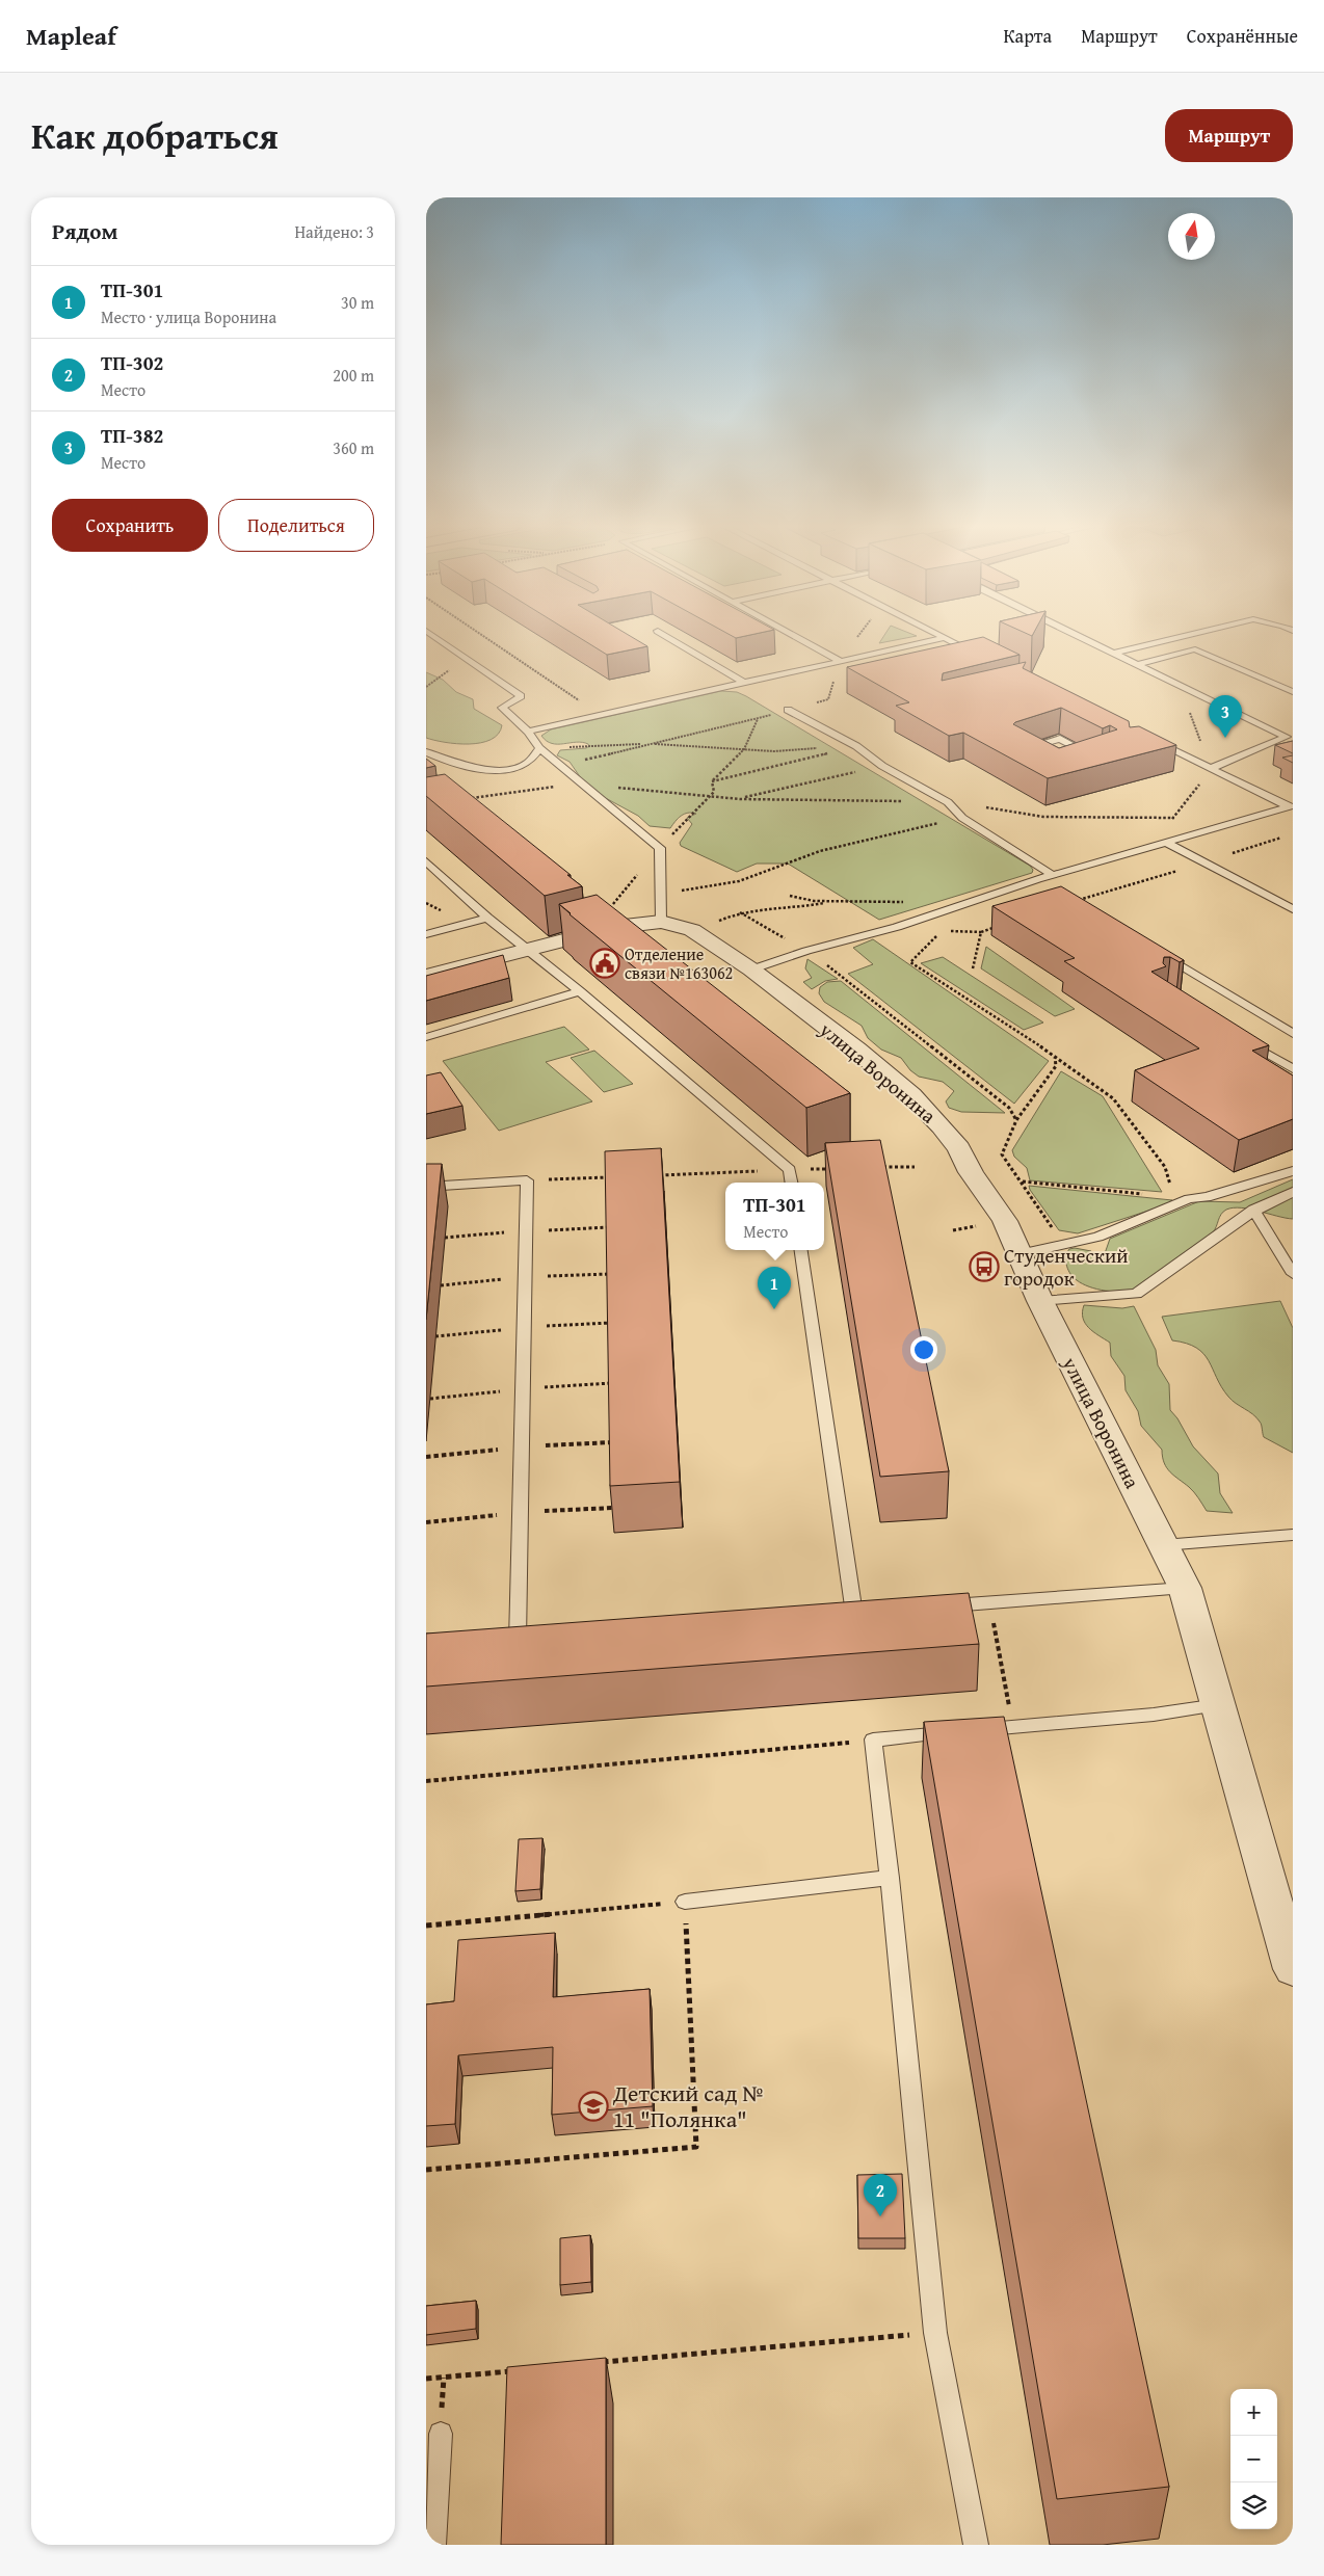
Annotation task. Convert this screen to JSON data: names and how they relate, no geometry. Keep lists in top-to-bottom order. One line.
{"streets":{"street":["улица Воронина"]},"places":{"public building":["Отделение связи №163062"],"bus stop":["Студенческий городок"],"school or university":["Детский сад № 11 \"Полянка\""]},"north":"top","page":{"header":"Mapleaf","nav":["Карта","Маршрут","Сохранённые"],"title":"Как добраться","buttons":["Маршрут",["Сохранить","Поделиться"]],"heading":["Рядом","Найдено: 3"],"list":[{"mark":"1","name":"ТП-301","note":"Место · улица Воронина","value":"30 m"},{"mark":"2","name":"ТП-302","note":"Место","value":"200 m"},{"mark":"3","name":"ТП-382","note":"Место","value":"360 m"}],"pins":["3","1","2"],"popup":["ТП-301","Место"],"map_buttons":["+","−"]}}
